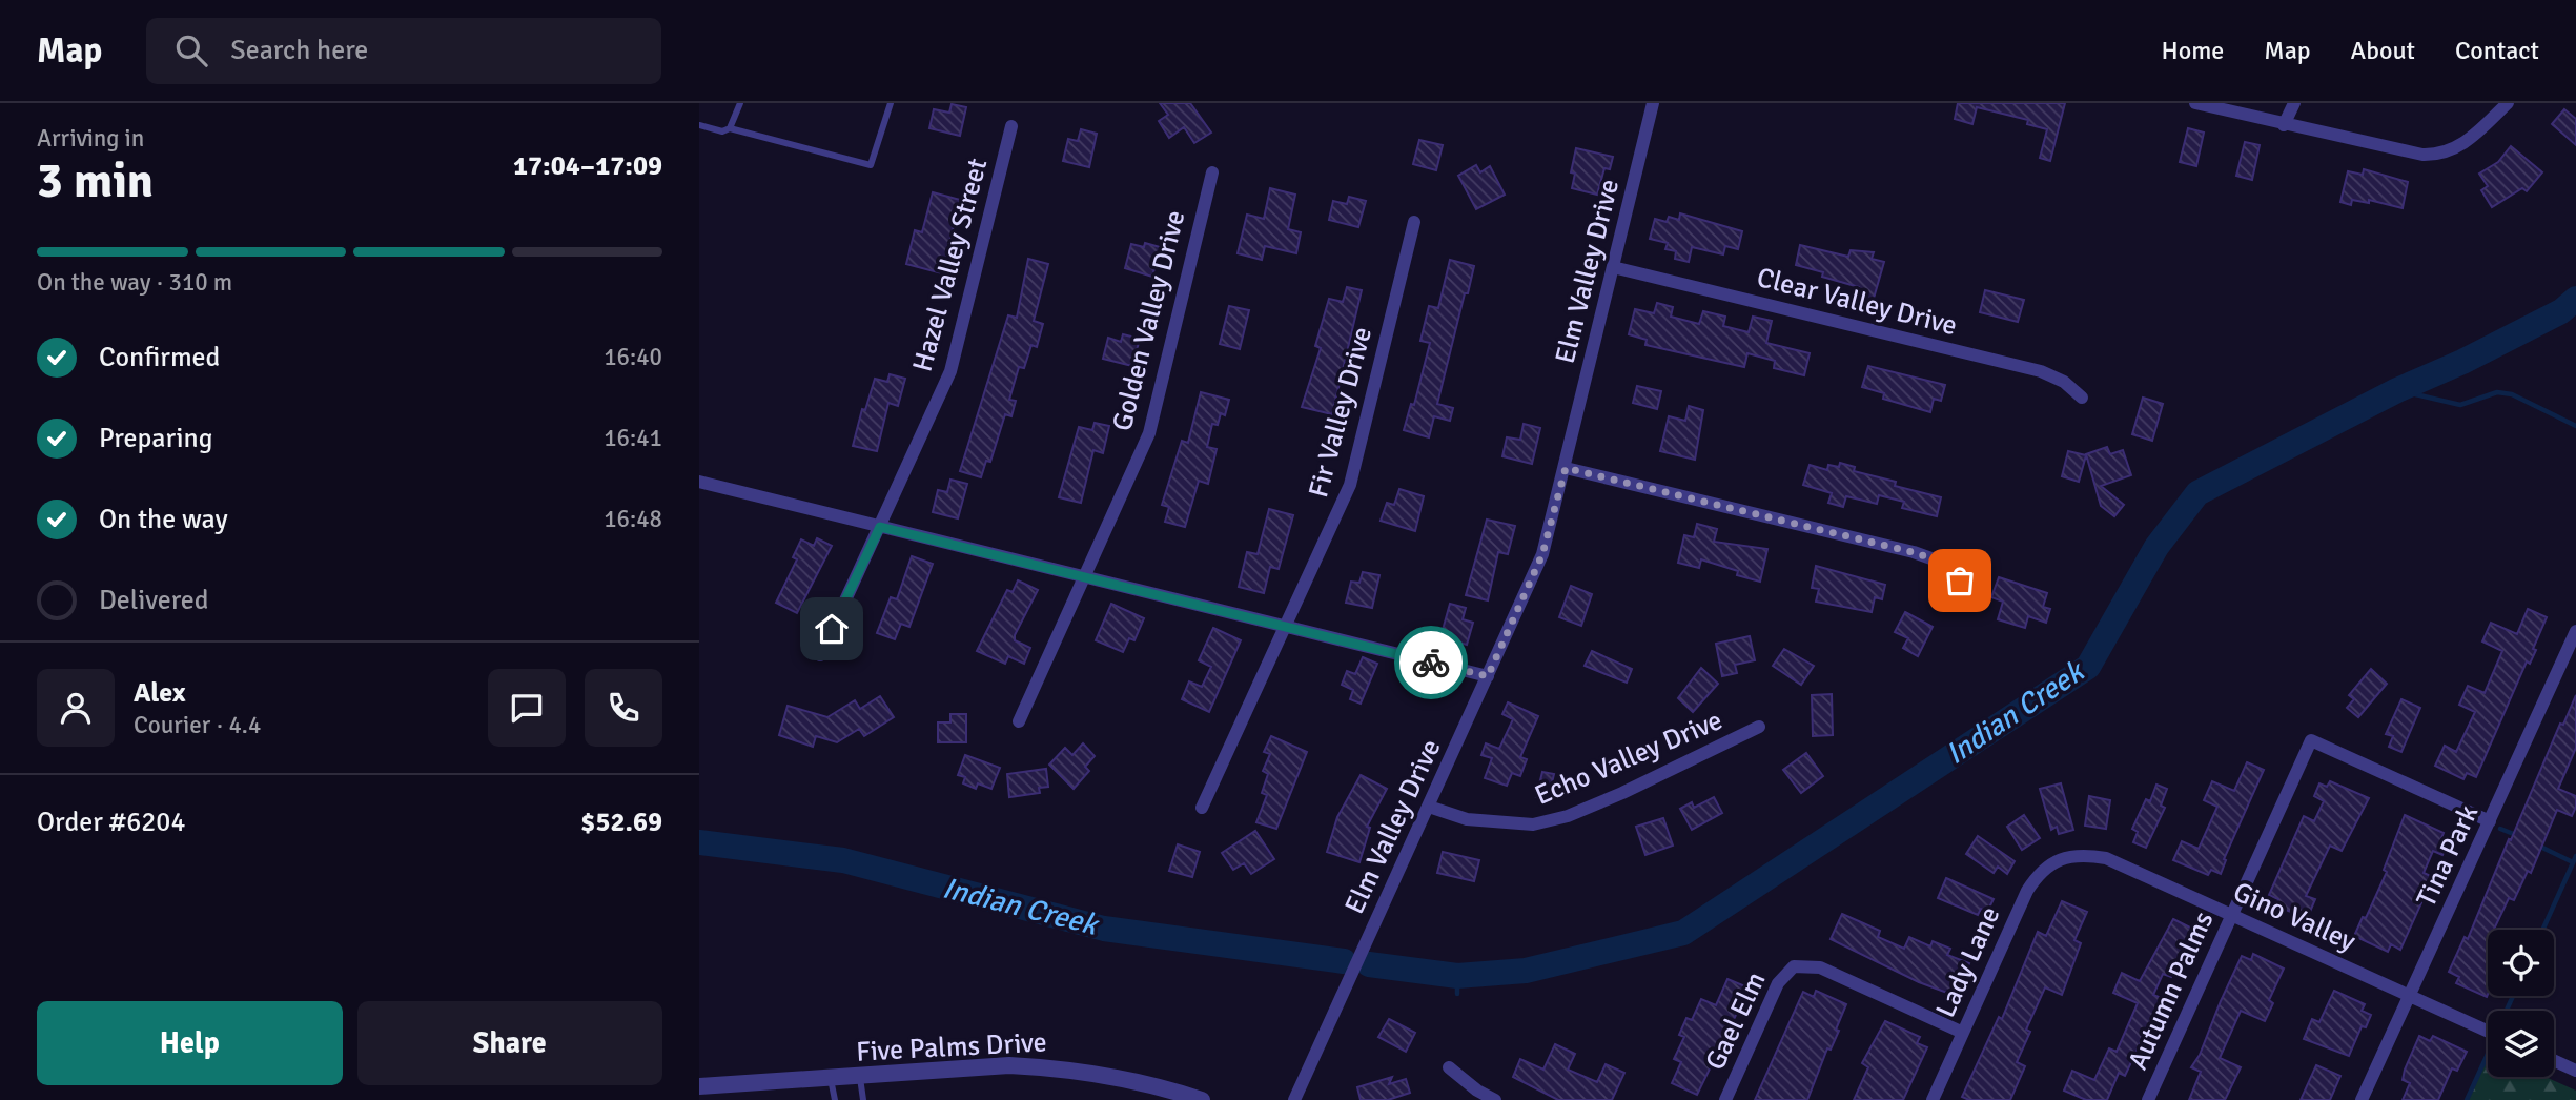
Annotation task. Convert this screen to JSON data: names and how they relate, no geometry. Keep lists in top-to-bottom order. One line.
{"streets":{"street":["Hazel Valley Street","Elm Valley Drive","Clear Valley Drive","Golden Valley Drive","Fir Valley Drive","Echo Valley Drive","Tina Park","Gino Valley","Lady Lane","Autumn Palms","Gael Elm","Five Palms Drive"]},"crossings":[["Elm Valley Drive","Clear Valley Drive"],["Elm Valley Drive","Echo Valley Drive"],["Tina Park","Gino Valley"],["Tina Park","Autumn Palms"],["Gino Valley","Lady Lane"],["Gino Valley","Autumn Palms"],["Lady Lane","Gael Elm"]],"water":["Indian Creek"],"page":{"header":"Map","search":"Search here","nav":["Home","Map","About","Contact"],"heading":["3 min","Arriving in","17:04–17:09"],"panel":["Alex","Courier · 4.4","Order #6204","$52.69"],"bar":"On the way · 310 m","list":[["Confirmed","16:40"],["Preparing","16:41"],["On the way","16:48"],"Delivered"],"buttons":["Help","Share"]}}
